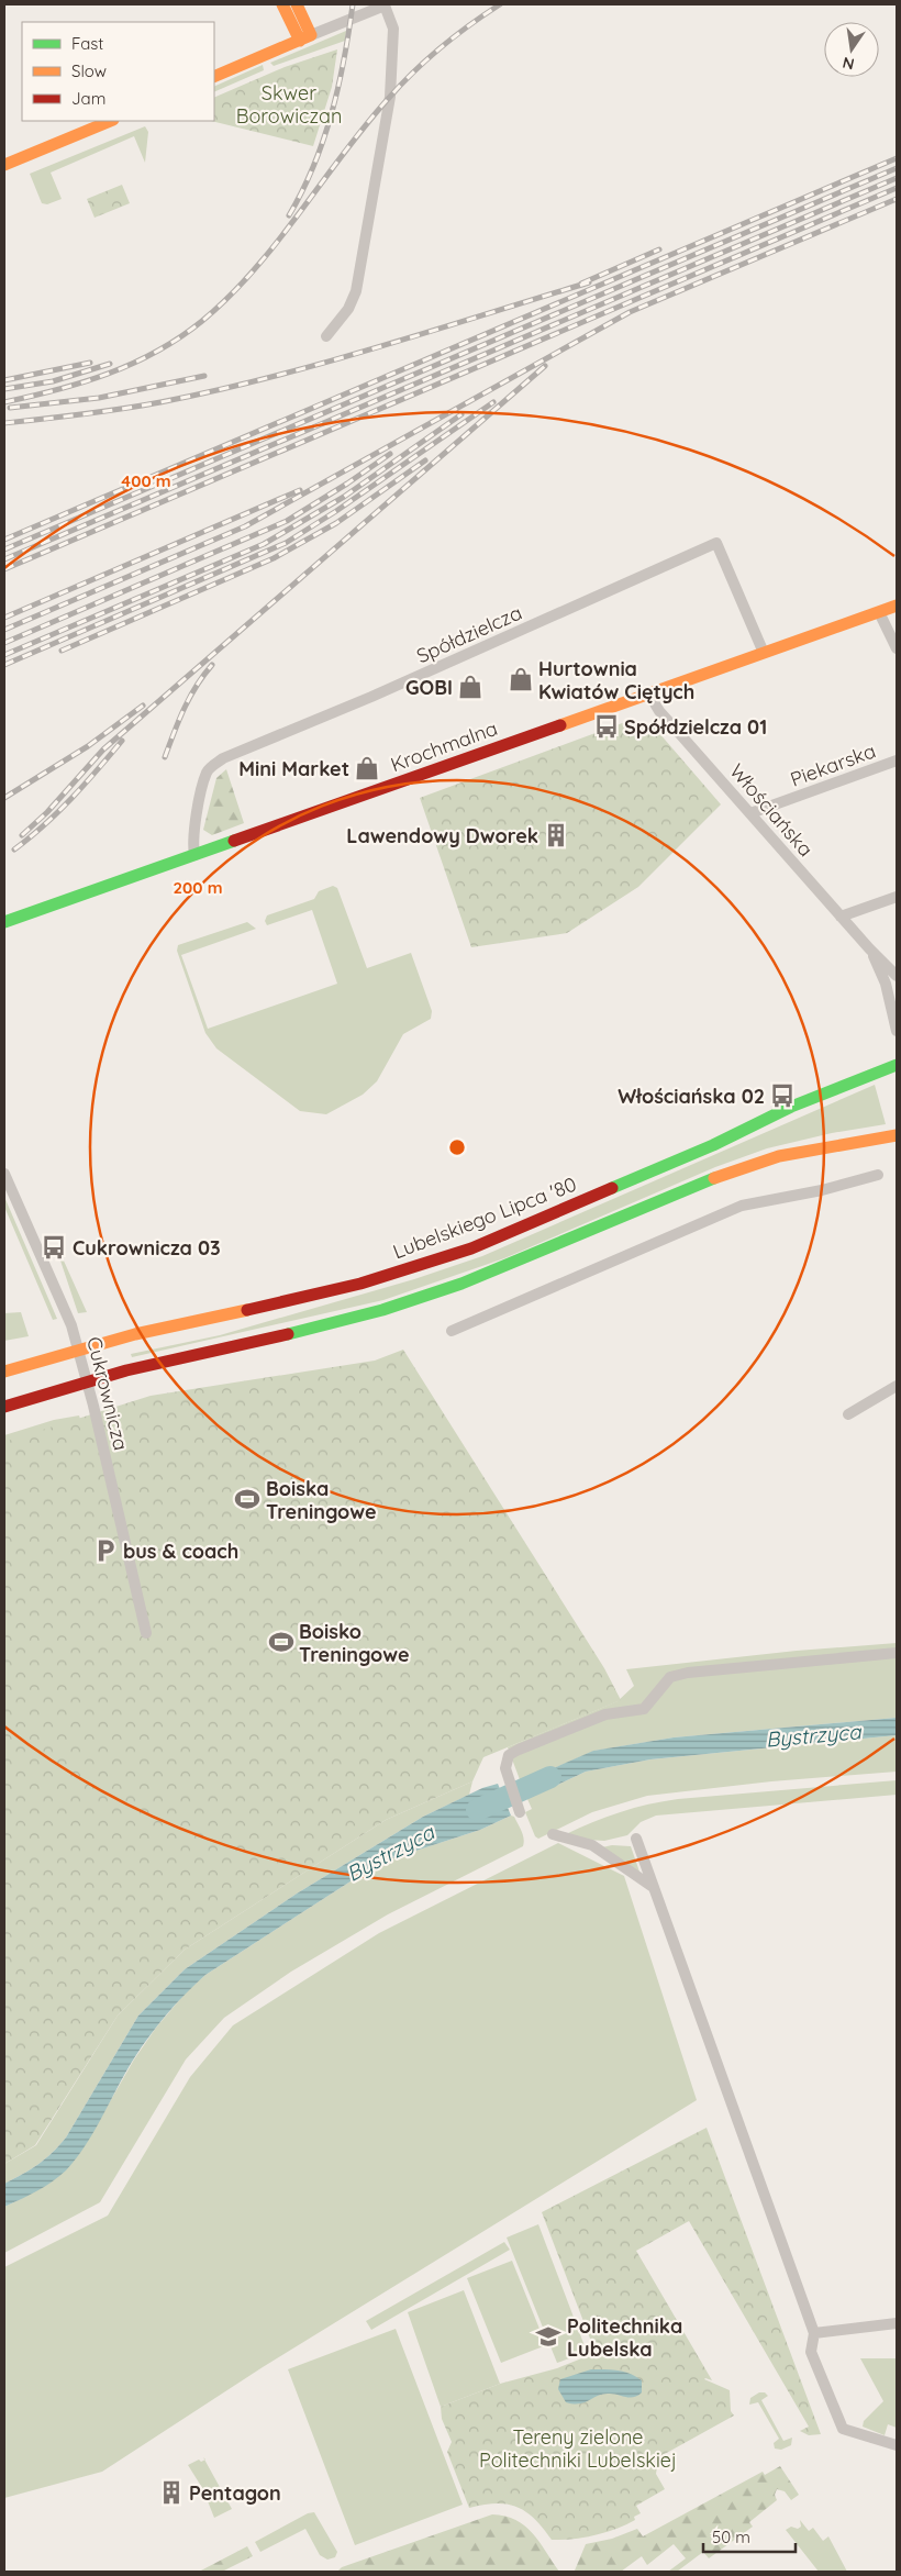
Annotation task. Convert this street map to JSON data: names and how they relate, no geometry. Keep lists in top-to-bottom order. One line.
{"streets":{"main road":["Krochmalna","Lubelskiego Lipca '80"],"street":["Spółdzielcza","Piekarska","Włościańska","Cukrownicza"]},"crossings":[["Spółdzielcza","Krochmalna"],["Krochmalna","Włościańska"],["Piekarska","Włościańska"],["Lubelskiego Lipca '80","Cukrownicza"]],"water":["Bystrzyca"],"parks":["Skwer Borowiczan","Tereny zielone Politechniki Lubelskiej"],"places":{"shop":["Hurtownia Kwiatów Ciętych","GOBI","Mini Market"],"bus stop":["Spółdzielcza 01","Włościańska 02","Cukrownicza 03"],"building":["Lawendowy Dworek","Pentagon"],"sports":["Boiska Treningowe","Boisko Treningowe"],"parking":["bus & coach"],"school or university":["Politechnika Lubelska"]},"legend":["Fast","Slow","Jam"],"scale_bar":"50 m","north":"bottom","rings":["400 m","200 m"]}
